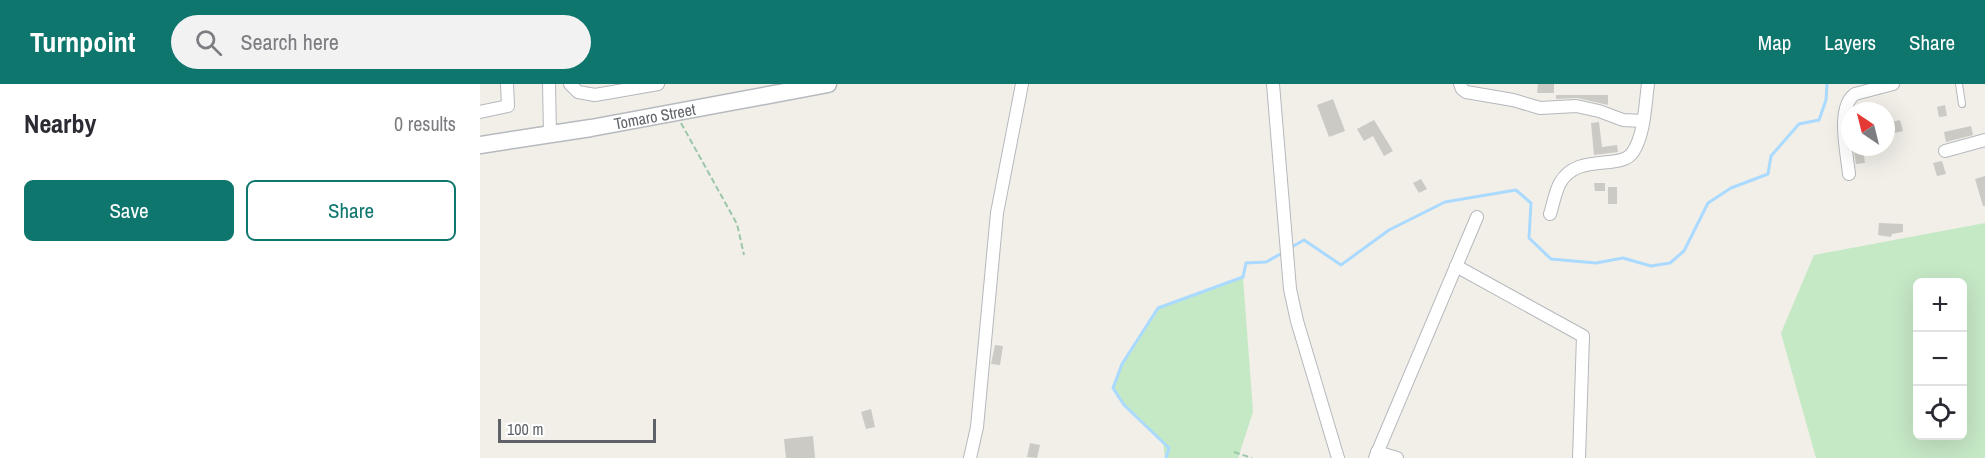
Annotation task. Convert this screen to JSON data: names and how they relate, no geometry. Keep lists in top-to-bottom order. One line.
{"streets":{"street":["Tomaro Street"]},"scale_bar":"100 m","north":"top left","page":{"header":"Turnpoint","search":"Search here","nav":["Map","Layers","Share"],"heading":["Nearby","0 results"],"buttons":["Save","Share"],"map_buttons":["+","−"],"scale":"100 m"}}
